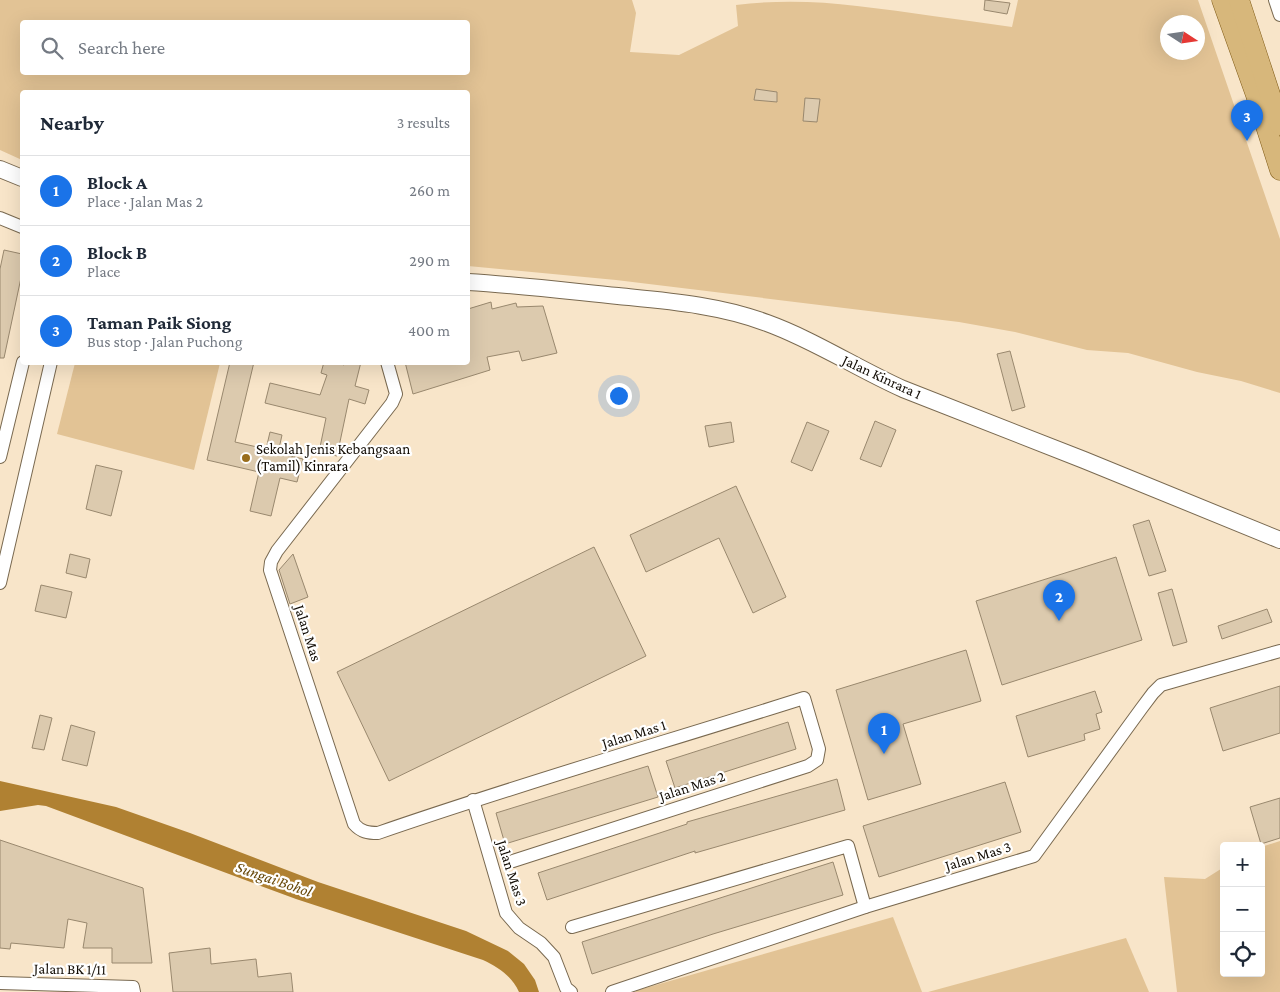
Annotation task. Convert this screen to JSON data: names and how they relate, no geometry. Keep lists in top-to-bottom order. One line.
{"streets":{"street":["Jalan Kinrara 1","Jalan Mas","Jalan Mas 1","Jalan Mas 2","Jalan Mas 3","Jalan BK 1/11"]},"crossings":[["Jalan Mas","Jalan Mas 1"],["Jalan Mas","Jalan Mas 3"],["Jalan Mas 1","Jalan Mas 2"],["Jalan Mas 1","Jalan Mas 3"]],"water":["Sungai Bohol"],"places":["Sekolah Jenis Kebangsaan (Tamil) Kinrara"],"north":"right","page":{"search":"Search here","heading":["Nearby","3 results"],"pins":["3","2","1"],"list":[{"mark":"1","name":"Block A","note":"Place · Jalan Mas 2","value":"260 m"},{"mark":"2","name":"Block B","note":"Place","value":"290 m"},{"mark":"3","name":"Taman Paik Siong","note":"Bus stop · Jalan Puchong","value":"400 m"}],"map_buttons":["+","−"]}}
